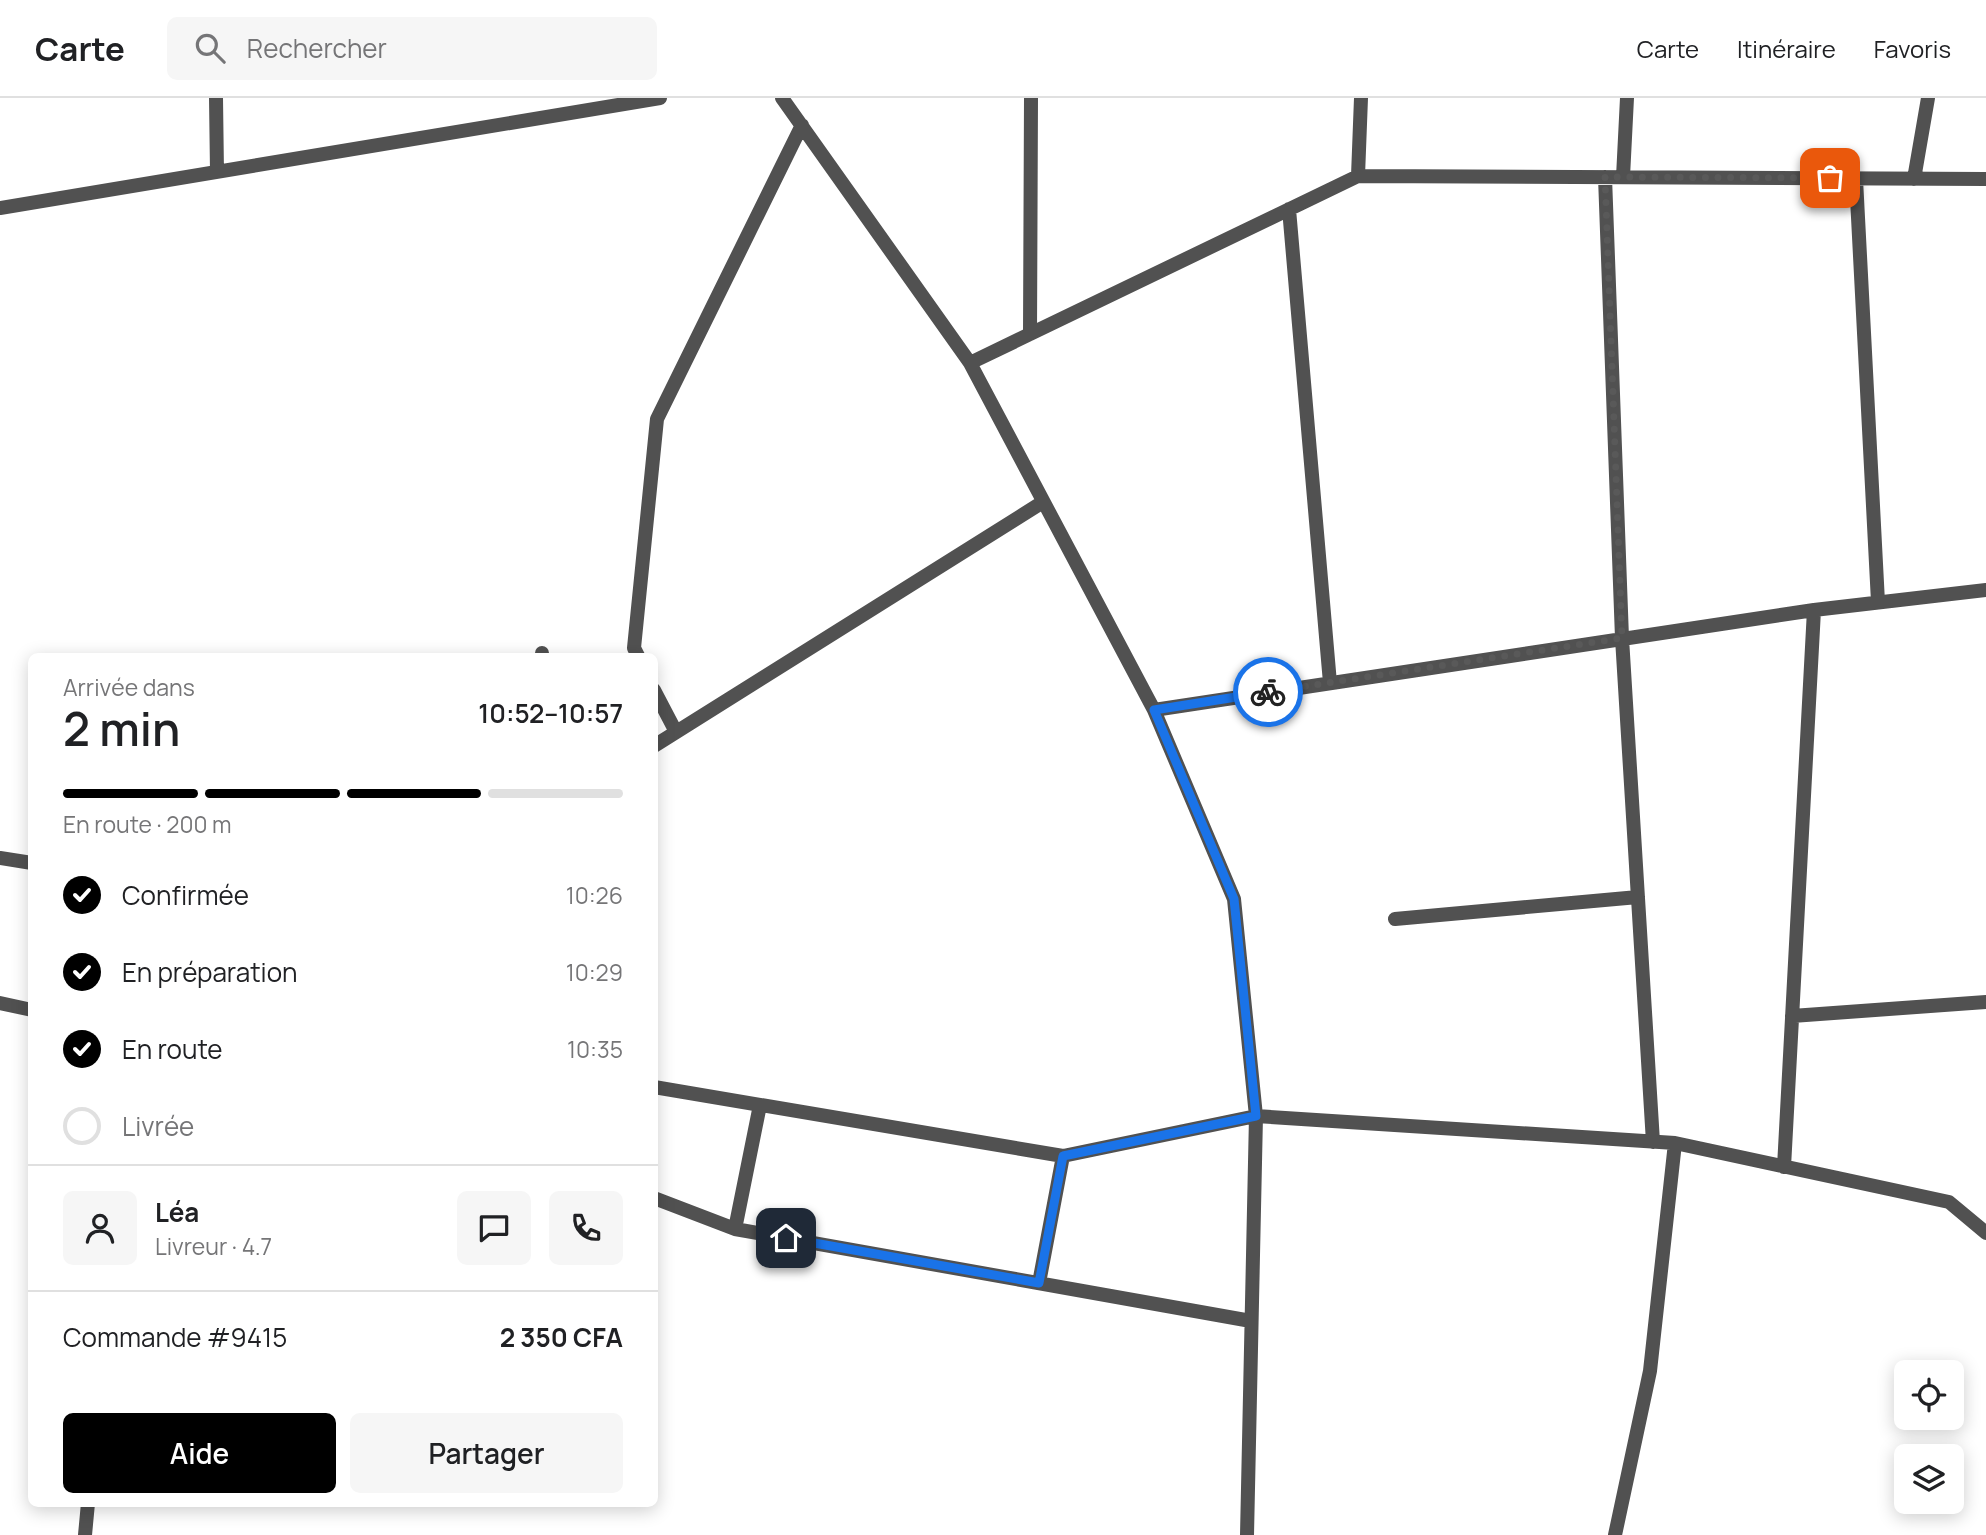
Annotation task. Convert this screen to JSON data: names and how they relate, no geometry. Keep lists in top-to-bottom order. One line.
{"page":{"header":"Carte","search":"Rechercher","nav":["Carte","Itinéraire","Favoris"],"heading":["2 min","Arrivée dans","10:52–10:57"],"panel":["Léa","Livreur · 4.7","Commande #9415","2 350 CFA"],"bar":"En route · 200 m","list":[["Confirmée","10:26"],["En préparation","10:29"],["En route","10:35"],"Livrée"],"buttons":["Aide","Partager"]}}
